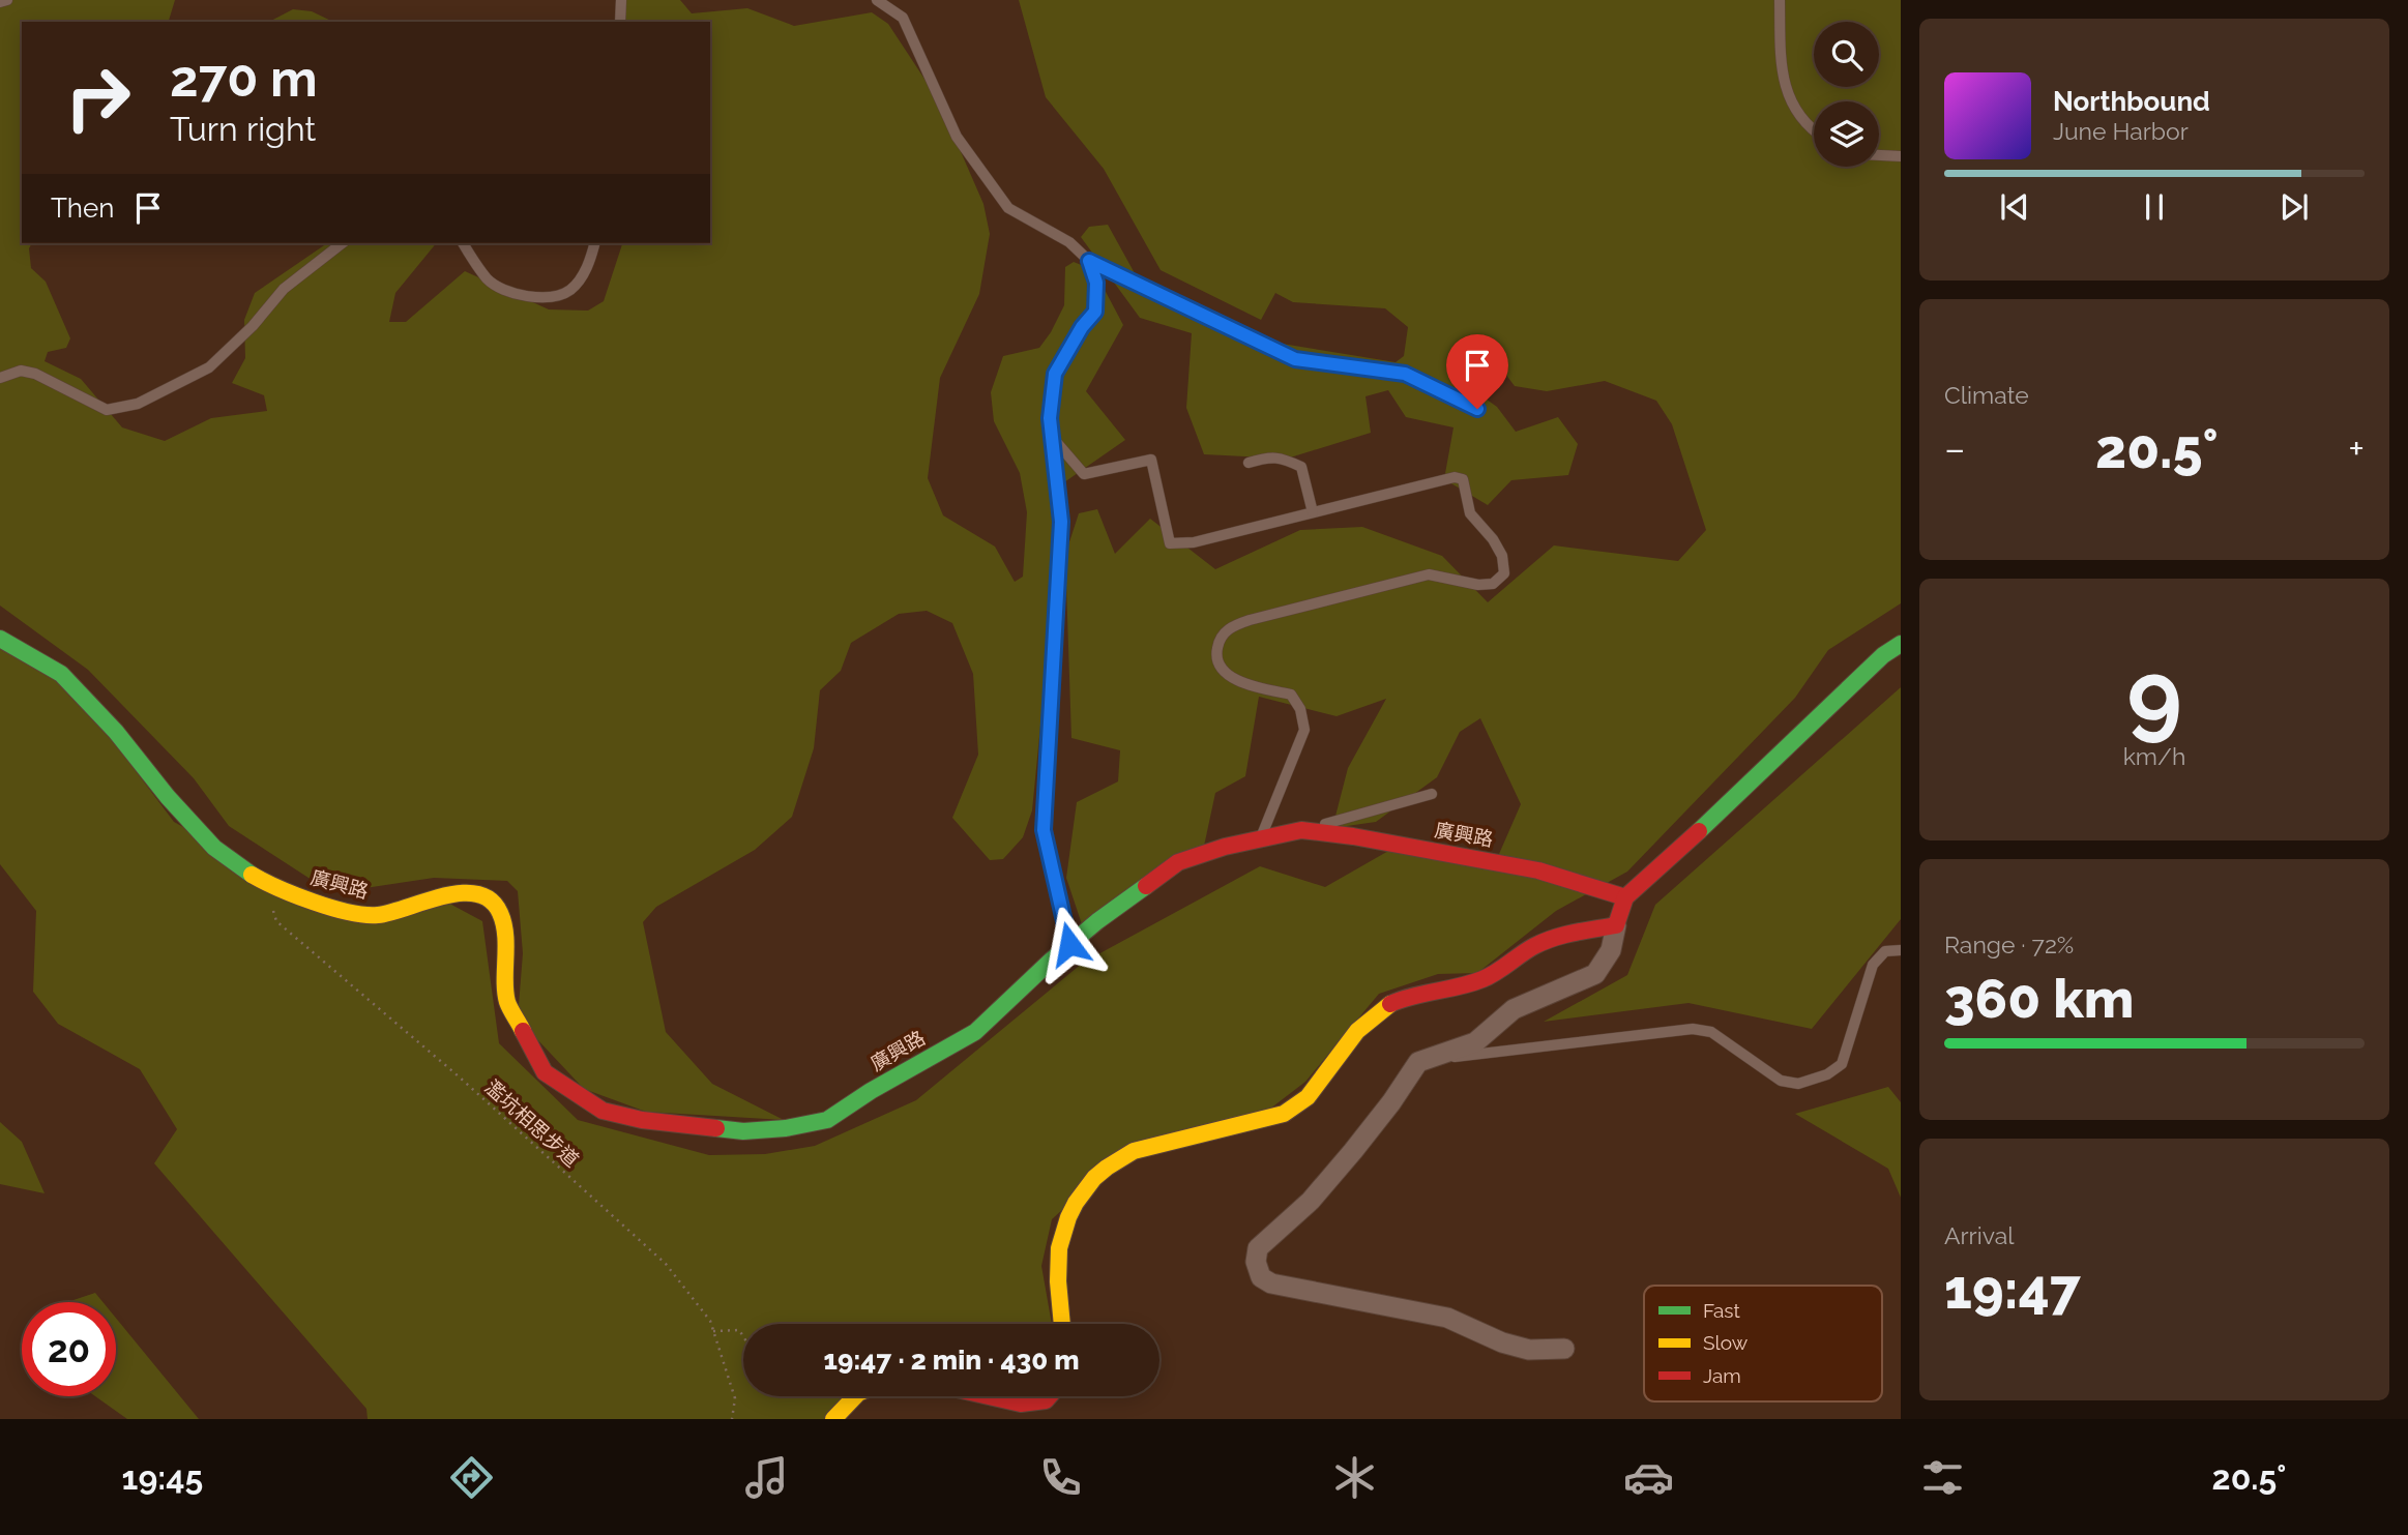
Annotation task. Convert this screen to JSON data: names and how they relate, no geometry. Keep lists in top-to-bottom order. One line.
{"streets":{"street":["廣興路"],"path":["濫坑相思步道"]},"crossings":[["廣興路","濫坑相思步道"]],"legend":["Fast","Slow","Jam"],"page":{"turn":["270 m","Turn right"],"song":["Northbound","June Harbor"],"then":"Then","tile":["Climate",["9","km/h"],["Range · 72%","360 km"],["Arrival","19:47"]],"heat":["−","20.5°","+"],"limit":"20","trip":"19:47 · 2 min · 430 m","tabs":["19:45","20.5°"]}}
